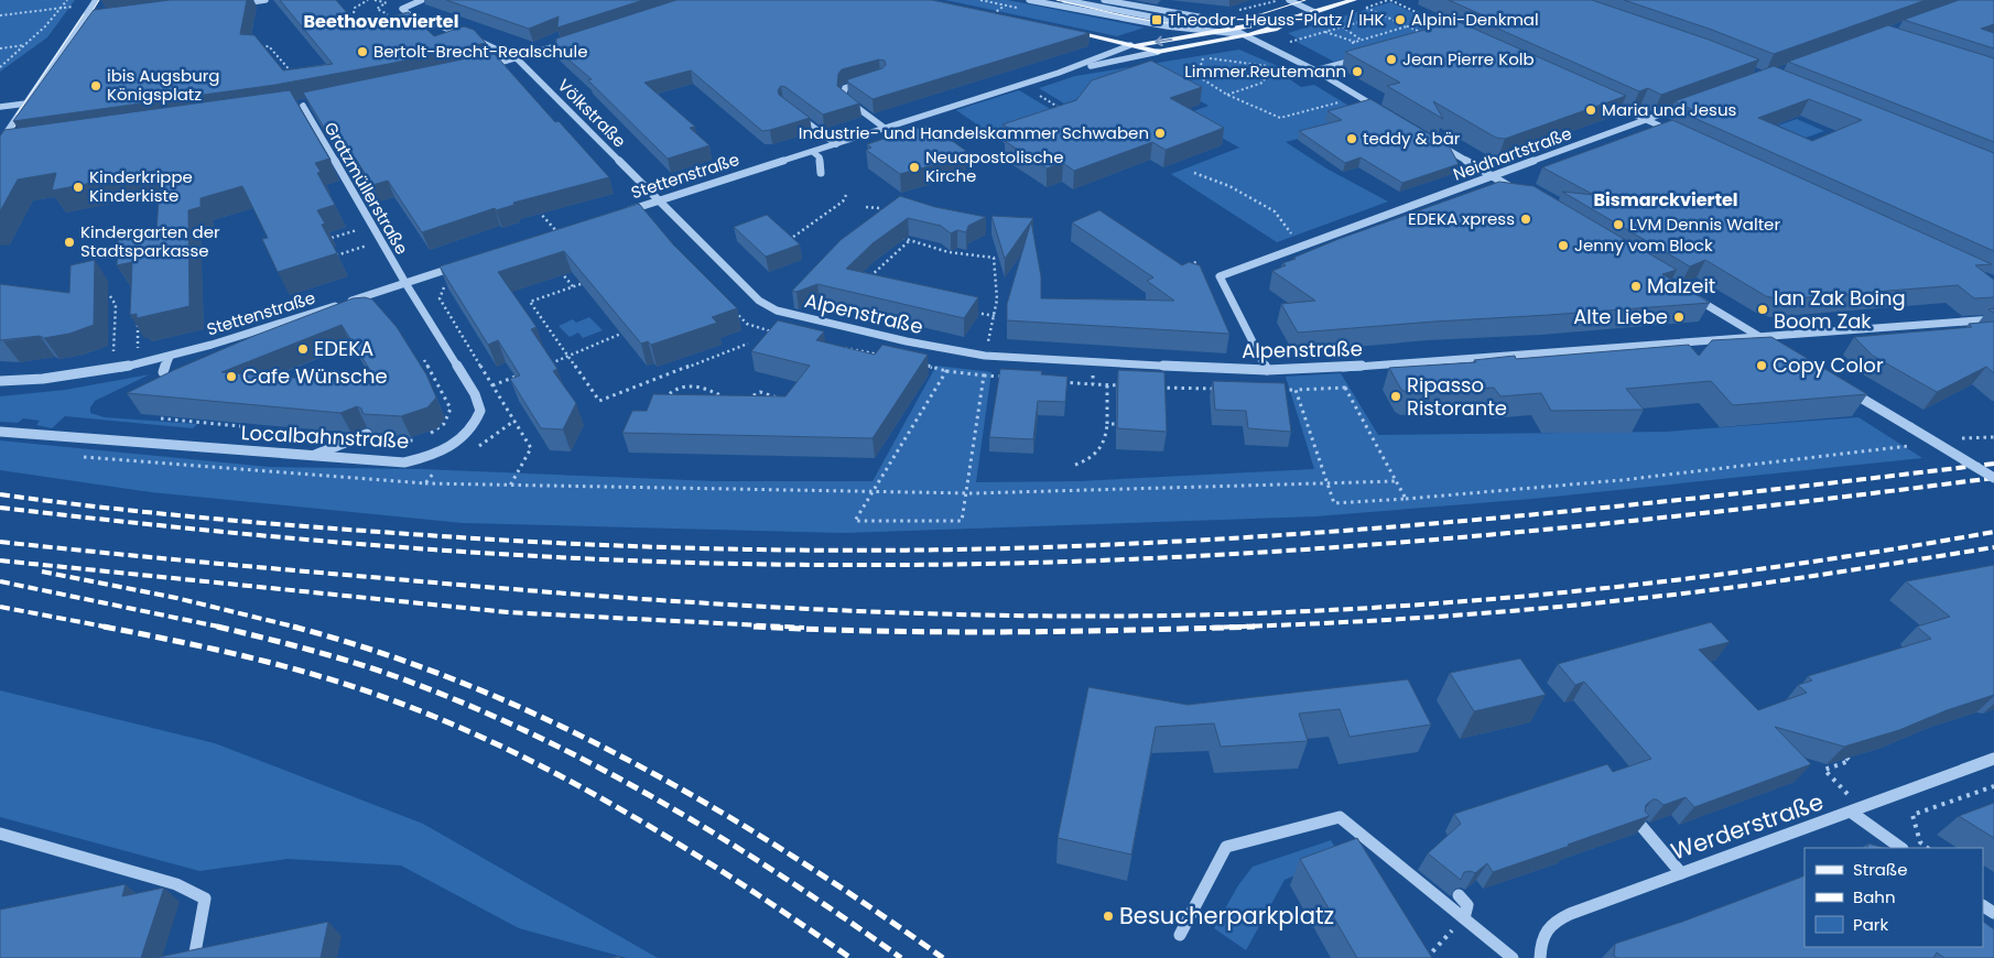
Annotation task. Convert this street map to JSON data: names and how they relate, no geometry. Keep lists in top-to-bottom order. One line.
{"streets":{"street":["Völkstraße","Neidhartstraße","Stettenstraße","Gratzmüllerstraße","Alpenstraße","Localbahnstraße","Werderstraße"]},"crossings":[["Völkstraße","Stettenstraße"],["Völkstraße","Alpenstraße"],["Neidhartstraße","Alpenstraße"],["Stettenstraße","Gratzmüllerstraße"],["Stettenstraße","Alpenstraße"],["Stettenstraße","Localbahnstraße"],["Gratzmüllerstraße","Localbahnstraße"]],"districts":["Beethovenviertel","Bismarckviertel"],"places":{"transit":["Theodor-Heuss-Platz / IHK"],"other":["Alpini-Denkmal","Bertolt-Brecht-Realschule","Jean Pierre Kolb","Limmer.Reutemann","ibis Augsburg Königsplatz","Maria und Jesus","Industrie- und Handelskammer Schwaben","teddy & bär","Neuapostolische Kirche","Kinderkrippe Kinderkiste","EDEKA xpress","LVM Dennis Walter","Kindergarten der Stadtsparkasse","Jenny vom Block","Malzeit","Ian Zak Boing Boom Zak","Alte Liebe","EDEKA","Copy Color","Cafe Wünsche","Ripasso Ristorante","Besucherparkplatz"]},"legend":["Straße","Bahn","Park"]}
